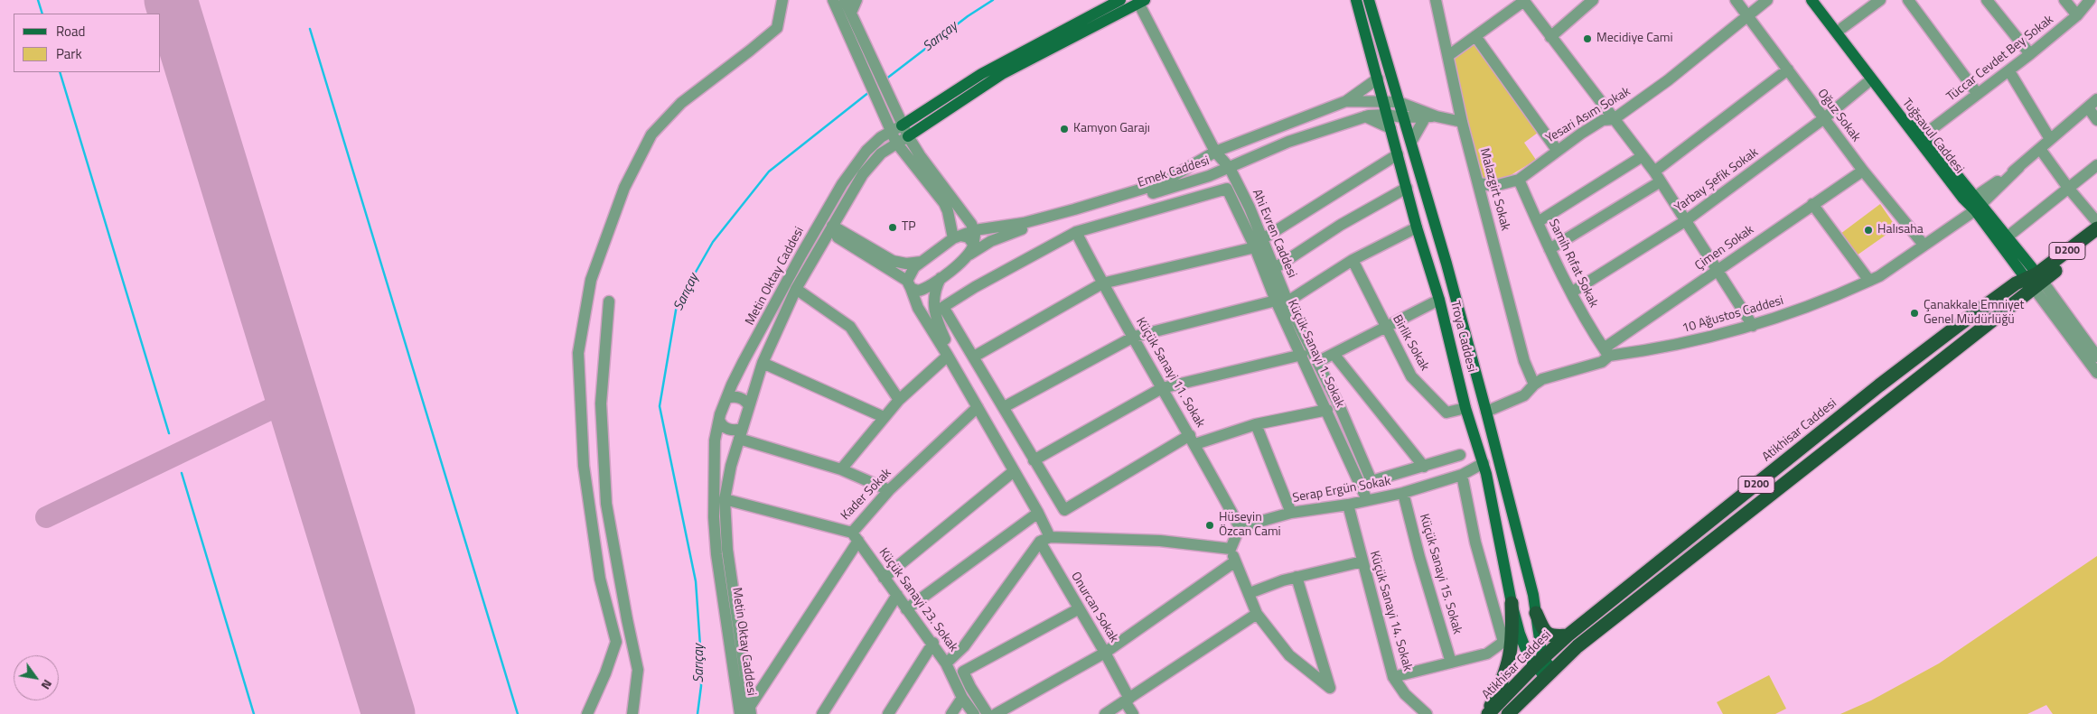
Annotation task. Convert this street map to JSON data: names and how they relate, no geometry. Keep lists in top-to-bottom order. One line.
{"streets":{"highway":["D200","Atikhisar Caddesi"],"main road":["Tuğsavul Caddesi","Metin Oktay Caddesi","Troya Caddesi"],"street":["Tüccar Cevdet Bey Sokak","Yesari Asım Sokak","Oğuz Sokak","Emek Caddesi","Yarbay Şefik Sokak","Malazgirt Sokak","Ahi Evren Caddesi","Çimen Sokak","Samih Rıfat Sokak","10 Ağustos Caddesi","Birlik Sokak","Küçük Sanayi 1. Sokak","Küçük Sanayi 11. Sokak","Serap Ergün Sokak","Kader Sokak","Küçük Sanayi 15. Sokak","Küçük Sanayi 23. Sokak","Onurcan Sokak","Küçük Sanayi 14. Sokak"]},"crossings":[["Yesari Asım Sokak","Oğuz Sokak"],["Yesari Asım Sokak","Malazgirt Sokak"],["Yesari Asım Sokak","Samih Rıfat Sokak"],["Oğuz Sokak","Yarbay Şefik Sokak"],["Oğuz Sokak","Çimen Sokak"],["Oğuz Sokak","10 Ağustos Caddesi"],["Tuğsavul Caddesi","Yarbay Şefik Sokak"],["Tuğsavul Caddesi","D200"],["Tuğsavul Caddesi","10 Ağustos Caddesi"],["Tuğsavul Caddesi","Atikhisar Caddesi"],["Emek Caddesi","Ahi Evren Caddesi"],["Emek Caddesi","Troya Caddesi"],["Yarbay Şefik Sokak","Samih Rıfat Sokak"],["Malazgirt Sokak","10 Ağustos Caddesi"],["Ahi Evren Caddesi","Metin Oktay Caddesi"],["Ahi Evren Caddesi","Küçük Sanayi 1. Sokak"],["Çimen Sokak","Samih Rıfat Sokak"],["Çimen Sokak","10 Ağustos Caddesi"],["D200","Troya Caddesi"],["D200","Atikhisar Caddesi"],["Samih Rıfat Sokak","10 Ağustos Caddesi"],["Metin Oktay Caddesi","Kader Sokak"],["10 Ağustos Caddesi","Troya Caddesi"],["Troya Caddesi","Birlik Sokak"],["Troya Caddesi","Atikhisar Caddesi"],["Troya Caddesi","Serap Ergün Sokak"],["Küçük Sanayi 1. Sokak","Küçük Sanayi 11. Sokak"],["Küçük Sanayi 1. Sokak","Serap Ergün Sokak"],["Küçük Sanayi 11. Sokak","Serap Ergün Sokak"],["Serap Ergün Sokak","Küçük Sanayi 15. Sokak"],["Serap Ergün Sokak","Küçük Sanayi 14. Sokak"],["Kader Sokak","Küçük Sanayi 23. Sokak"],["Kader Sokak","Onurcan Sokak"],["Küçük Sanayi 23. Sokak","Onurcan Sokak"]],"water":["Sarıçay"],"places":["Mecidiye Cami","Kamyon Garajı","TP","Halısaha","Çanakkale Emniyet Genel Müdürlüğü","Hüseyin Özcan Cami"],"legend":["Road","Park"],"north":"bottom right"}
